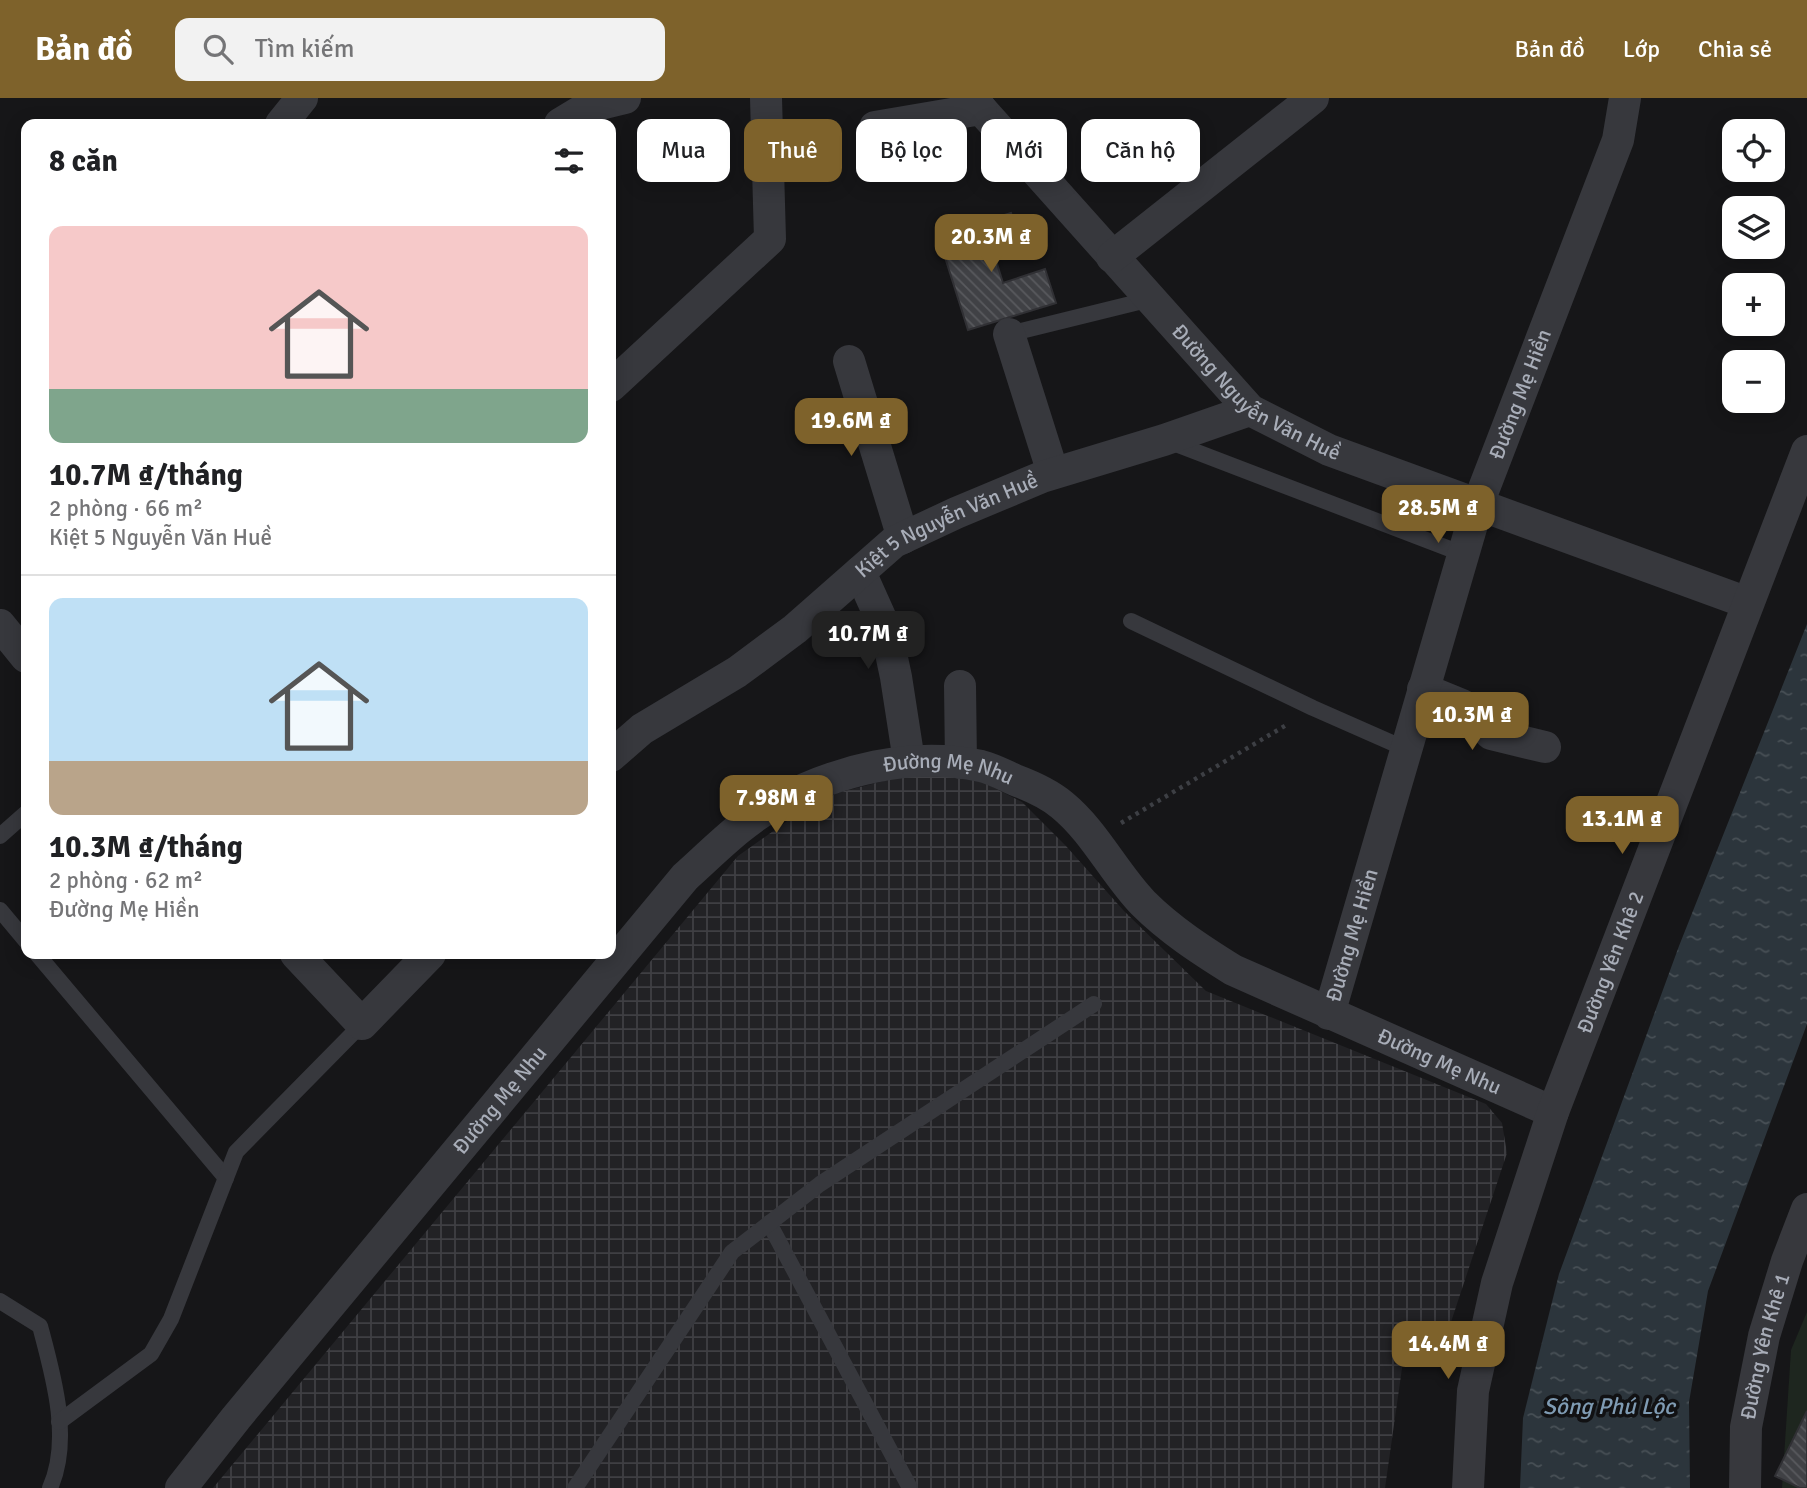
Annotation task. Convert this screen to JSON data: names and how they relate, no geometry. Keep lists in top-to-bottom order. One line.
{"streets":{"street":["Đường Nguyễn Văn Huề","Đường Mẹ Hiền","Kiệt 5 Nguyễn Văn Huề","Đường Mẹ Nhu","Đường Yên Khê 2","Đường Yên Khê 1"]},"crossings":[["Đường Nguyễn Văn Huề","Đường Mẹ Hiền"],["Đường Nguyễn Văn Huề","Kiệt 5 Nguyễn Văn Huề"],["Đường Nguyễn Văn Huề","Đường Yên Khê 2"],["Đường Mẹ Hiền","Đường Mẹ Nhu"],["Đường Mẹ Nhu","Đường Yên Khê 2"]],"water":["Sông Phú Lộc"],"page":{"header":"Bản đồ","search":"Tìm kiếm","nav":["Bản đồ","Lớp","Chia sẻ"],"map_buttons":["+","−"],"chip":["Mua","Thuê","Bộ lọc","Mới","Căn hộ"],"heading":"8 căn","list":[{"name":"10.7M ₫/tháng","note":"2 phòng · 66 m² · Kiệt 5 Nguyễn Văn Huề"},{"name":"10.3M ₫/tháng","note":"2 phòng · 62 m² · Đường Mẹ Hiền"}],"price":["20.3M ₫","19.6M ₫","28.5M ₫","10.7M ₫","10.3M ₫","7.98M ₫","13.1M ₫","14.4M ₫"]}}
